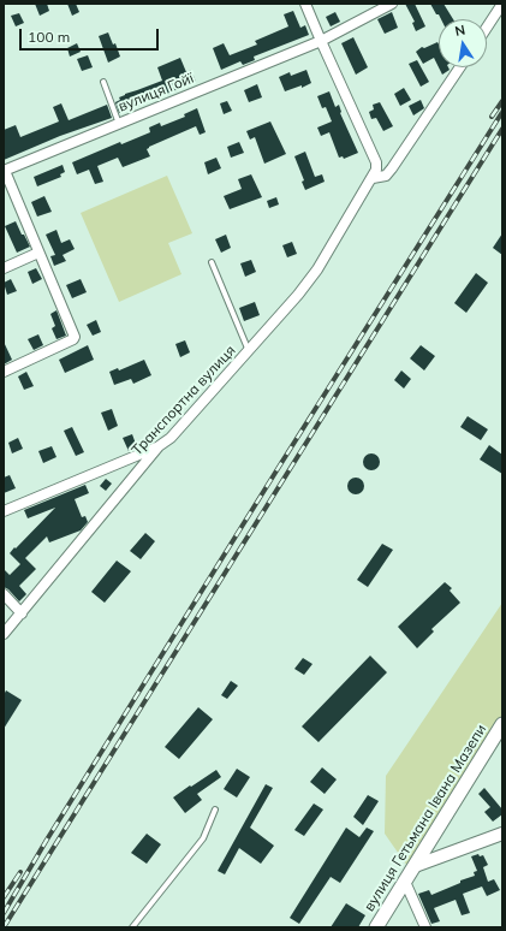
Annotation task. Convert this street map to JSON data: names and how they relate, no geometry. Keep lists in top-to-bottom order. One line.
{"streets":{"main road":["вулиця Гетьмана Івана Мазепи"],"street":["вулиця Гойї","Транспортна вулиця"]},"scale_bar":"100 m","north":"top"}
